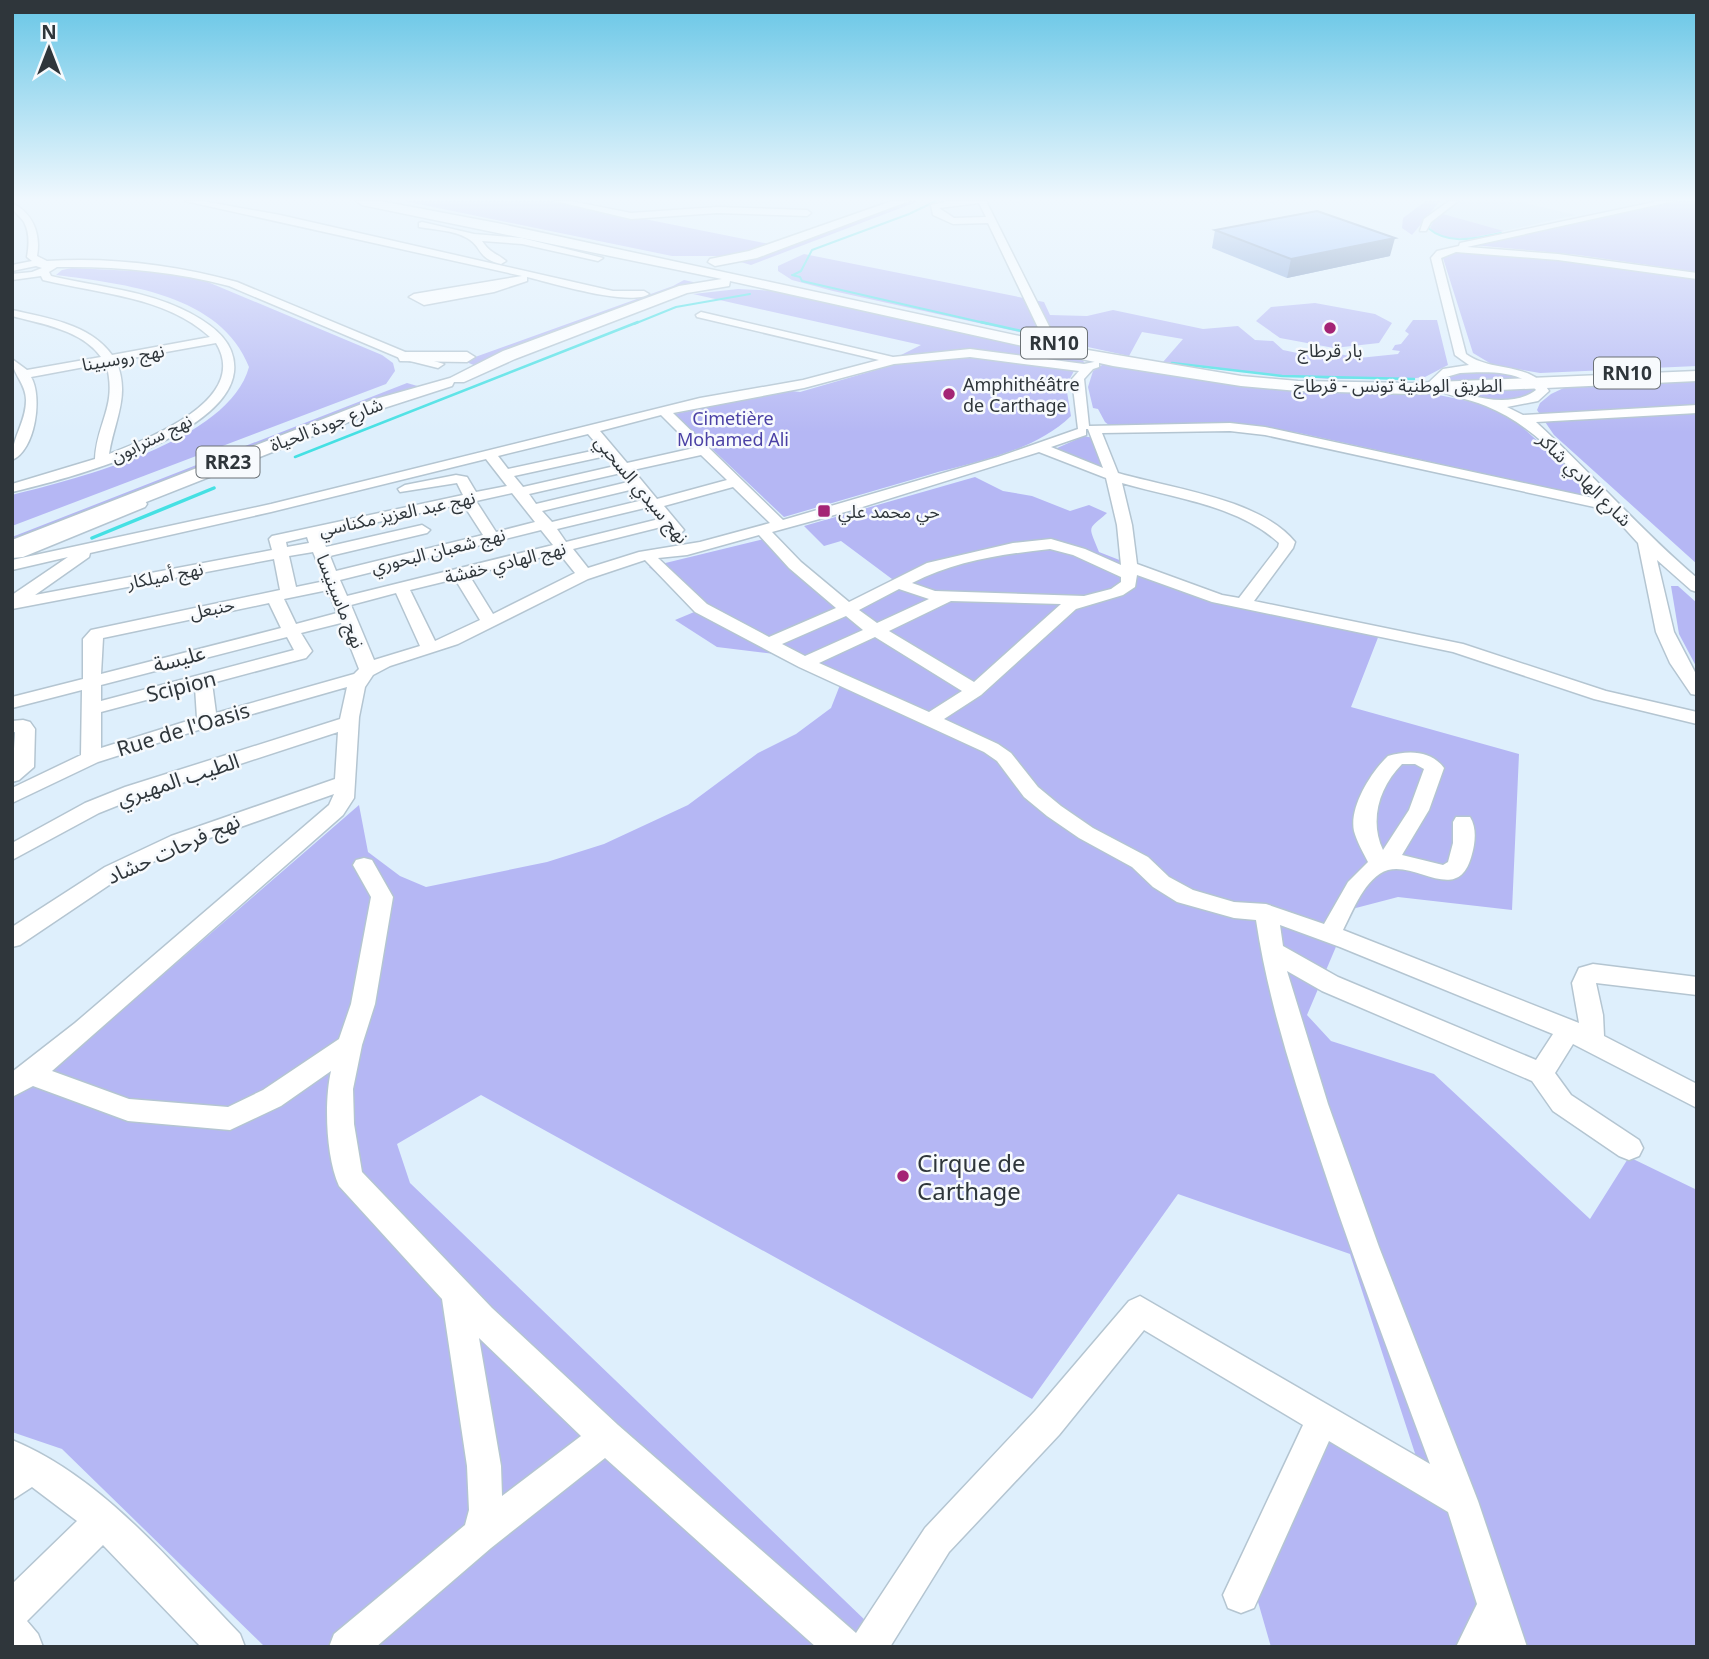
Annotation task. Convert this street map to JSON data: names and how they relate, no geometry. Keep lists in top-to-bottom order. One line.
{"streets":{"highway":["RN10","الطريق الوطنية تونس - قرطاج","شارع جودة الحياة","RR23"],"street":["نهج روسبينا","نهج سترابون","شارع الهادي شاكر","نهج سيدي السحبي","نهج عبد العزيز مكناسي","نهج شعبان البحوري","نهج الهادي خفشة","نهج أميلكار","نهج ماسينيسا","حنبعل","عليسة","Scipion","Rue de l'Oasis","الطيب المهيري","نهج فرحات حشاد"]},"crossings":[["RN10","شارع جودة الحياة"],["نهج روسبينا","نهج سترابون"],["نهج سيدي السحبي","نهج عبد العزيز مكناسي"],["نهج سيدي السحبي","نهج شعبان البحوري"],["نهج سيدي السحبي","نهج الهادي خفشة"],["نهج عبد العزيز مكناسي","نهج أميلكار"],["نهج عبد العزيز مكناسي","نهج ماسينيسا"],["نهج شعبان البحوري","نهج ماسينيسا"],["نهج شعبان البحوري","حنبعل"],["نهج الهادي خفشة","نهج ماسينيسا"],["نهج الهادي خفشة","عليسة"],["نهج أميلكار","نهج ماسينيسا"],["نهج ماسينيسا","حنبعل"],["نهج ماسينيسا","عليسة"],["نهج ماسينيسا","Rue de l'Oasis"],["حنبعل","عليسة"],["Scipion","Rue de l'Oasis"]],"parks":["Cimetière Mohamed Ali"],"places":{"other":["بار قرطاج","Amphithéâtre de Carthage","Cirque de Carthage"],"transit":["حي محمد علي"]},"north":"top"}
